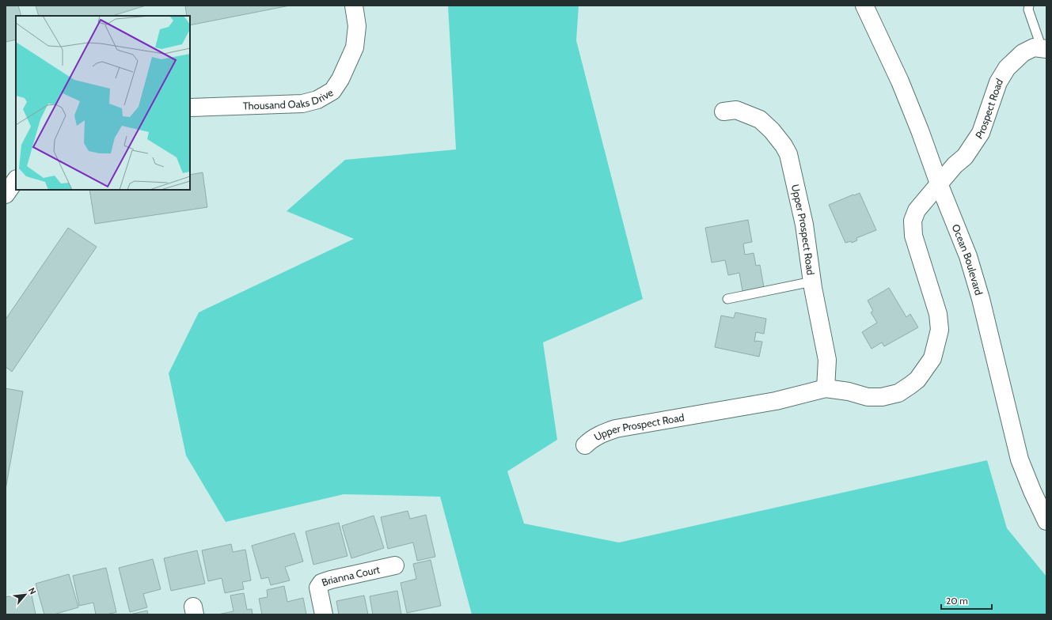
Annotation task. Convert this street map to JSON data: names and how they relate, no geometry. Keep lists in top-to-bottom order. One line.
{"streets":{"street":["Thousand Oaks Drive","Prospect Road","Upper Prospect Road","Ocean Boulevard","Brianna Court"]},"crossings":[["Prospect Road","Upper Prospect Road"],["Prospect Road","Ocean Boulevard"],["Upper Prospect Road","Ocean Boulevard"]],"scale_bar":"20 m","north":"top right"}
